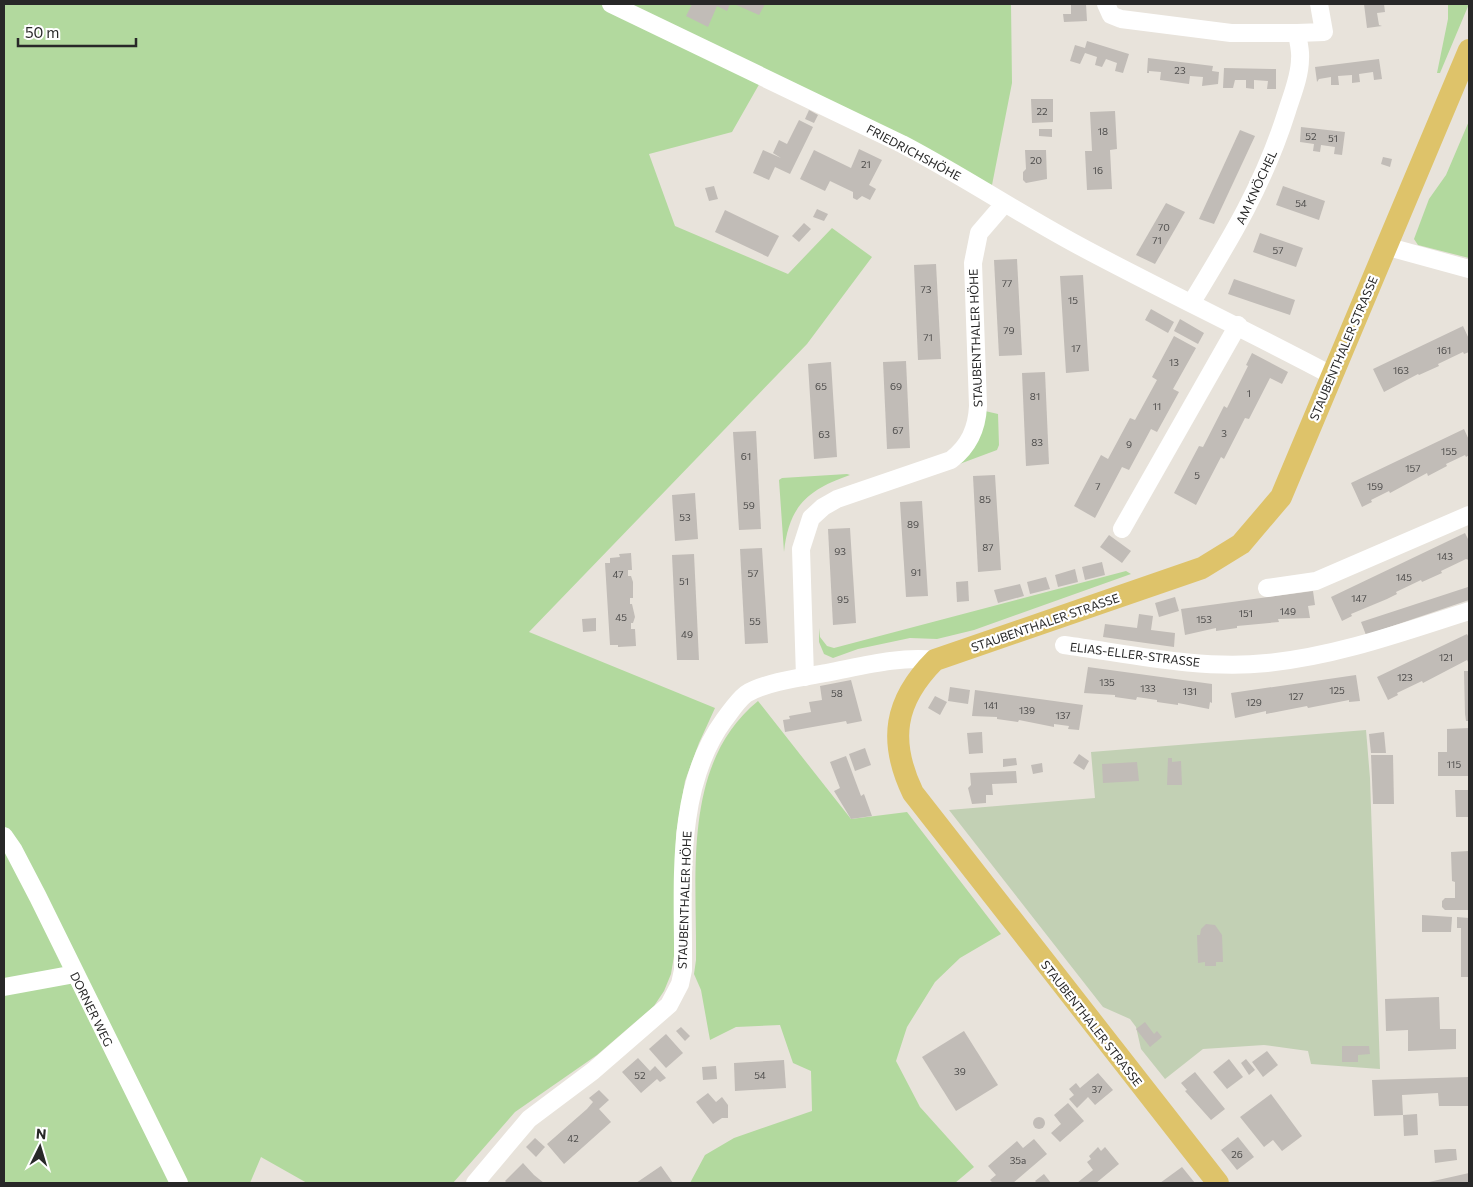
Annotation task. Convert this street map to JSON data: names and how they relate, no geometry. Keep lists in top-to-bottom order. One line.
{"streets":{"main road":["STAUBENTHALER STRASSE"],"street":["FRIEDRICHSHÖHE","AM KNÖCHEL","STAUBENTHALER HÖHE","ELIAS-ELLER-STRASSE","DORNER WEG"]},"crossings":[["FRIEDRICHSHÖHE","AM KNÖCHEL"],["FRIEDRICHSHÖHE","STAUBENTHALER HÖHE"],["FRIEDRICHSHÖHE","STAUBENTHALER STRASSE"],["STAUBENTHALER HÖHE","STAUBENTHALER STRASSE"]],"house_numbers":["23","22","18","52","51","20","21","16","54","70","71","57","77","73","15","79","71","17","161","13","163","65","69","1","81","11","67","3","63","83","9","155","61","157","5","7","159","85","59","53","89","87","93","143","91","57","47","145","51","147","95","149","151","45","153","55","49","121","123","135","133","125","131","58","127","129","141","139","137","115","39","52","54","37","42","26","35a"],"scale_bar":"50 m","north":"top"}
